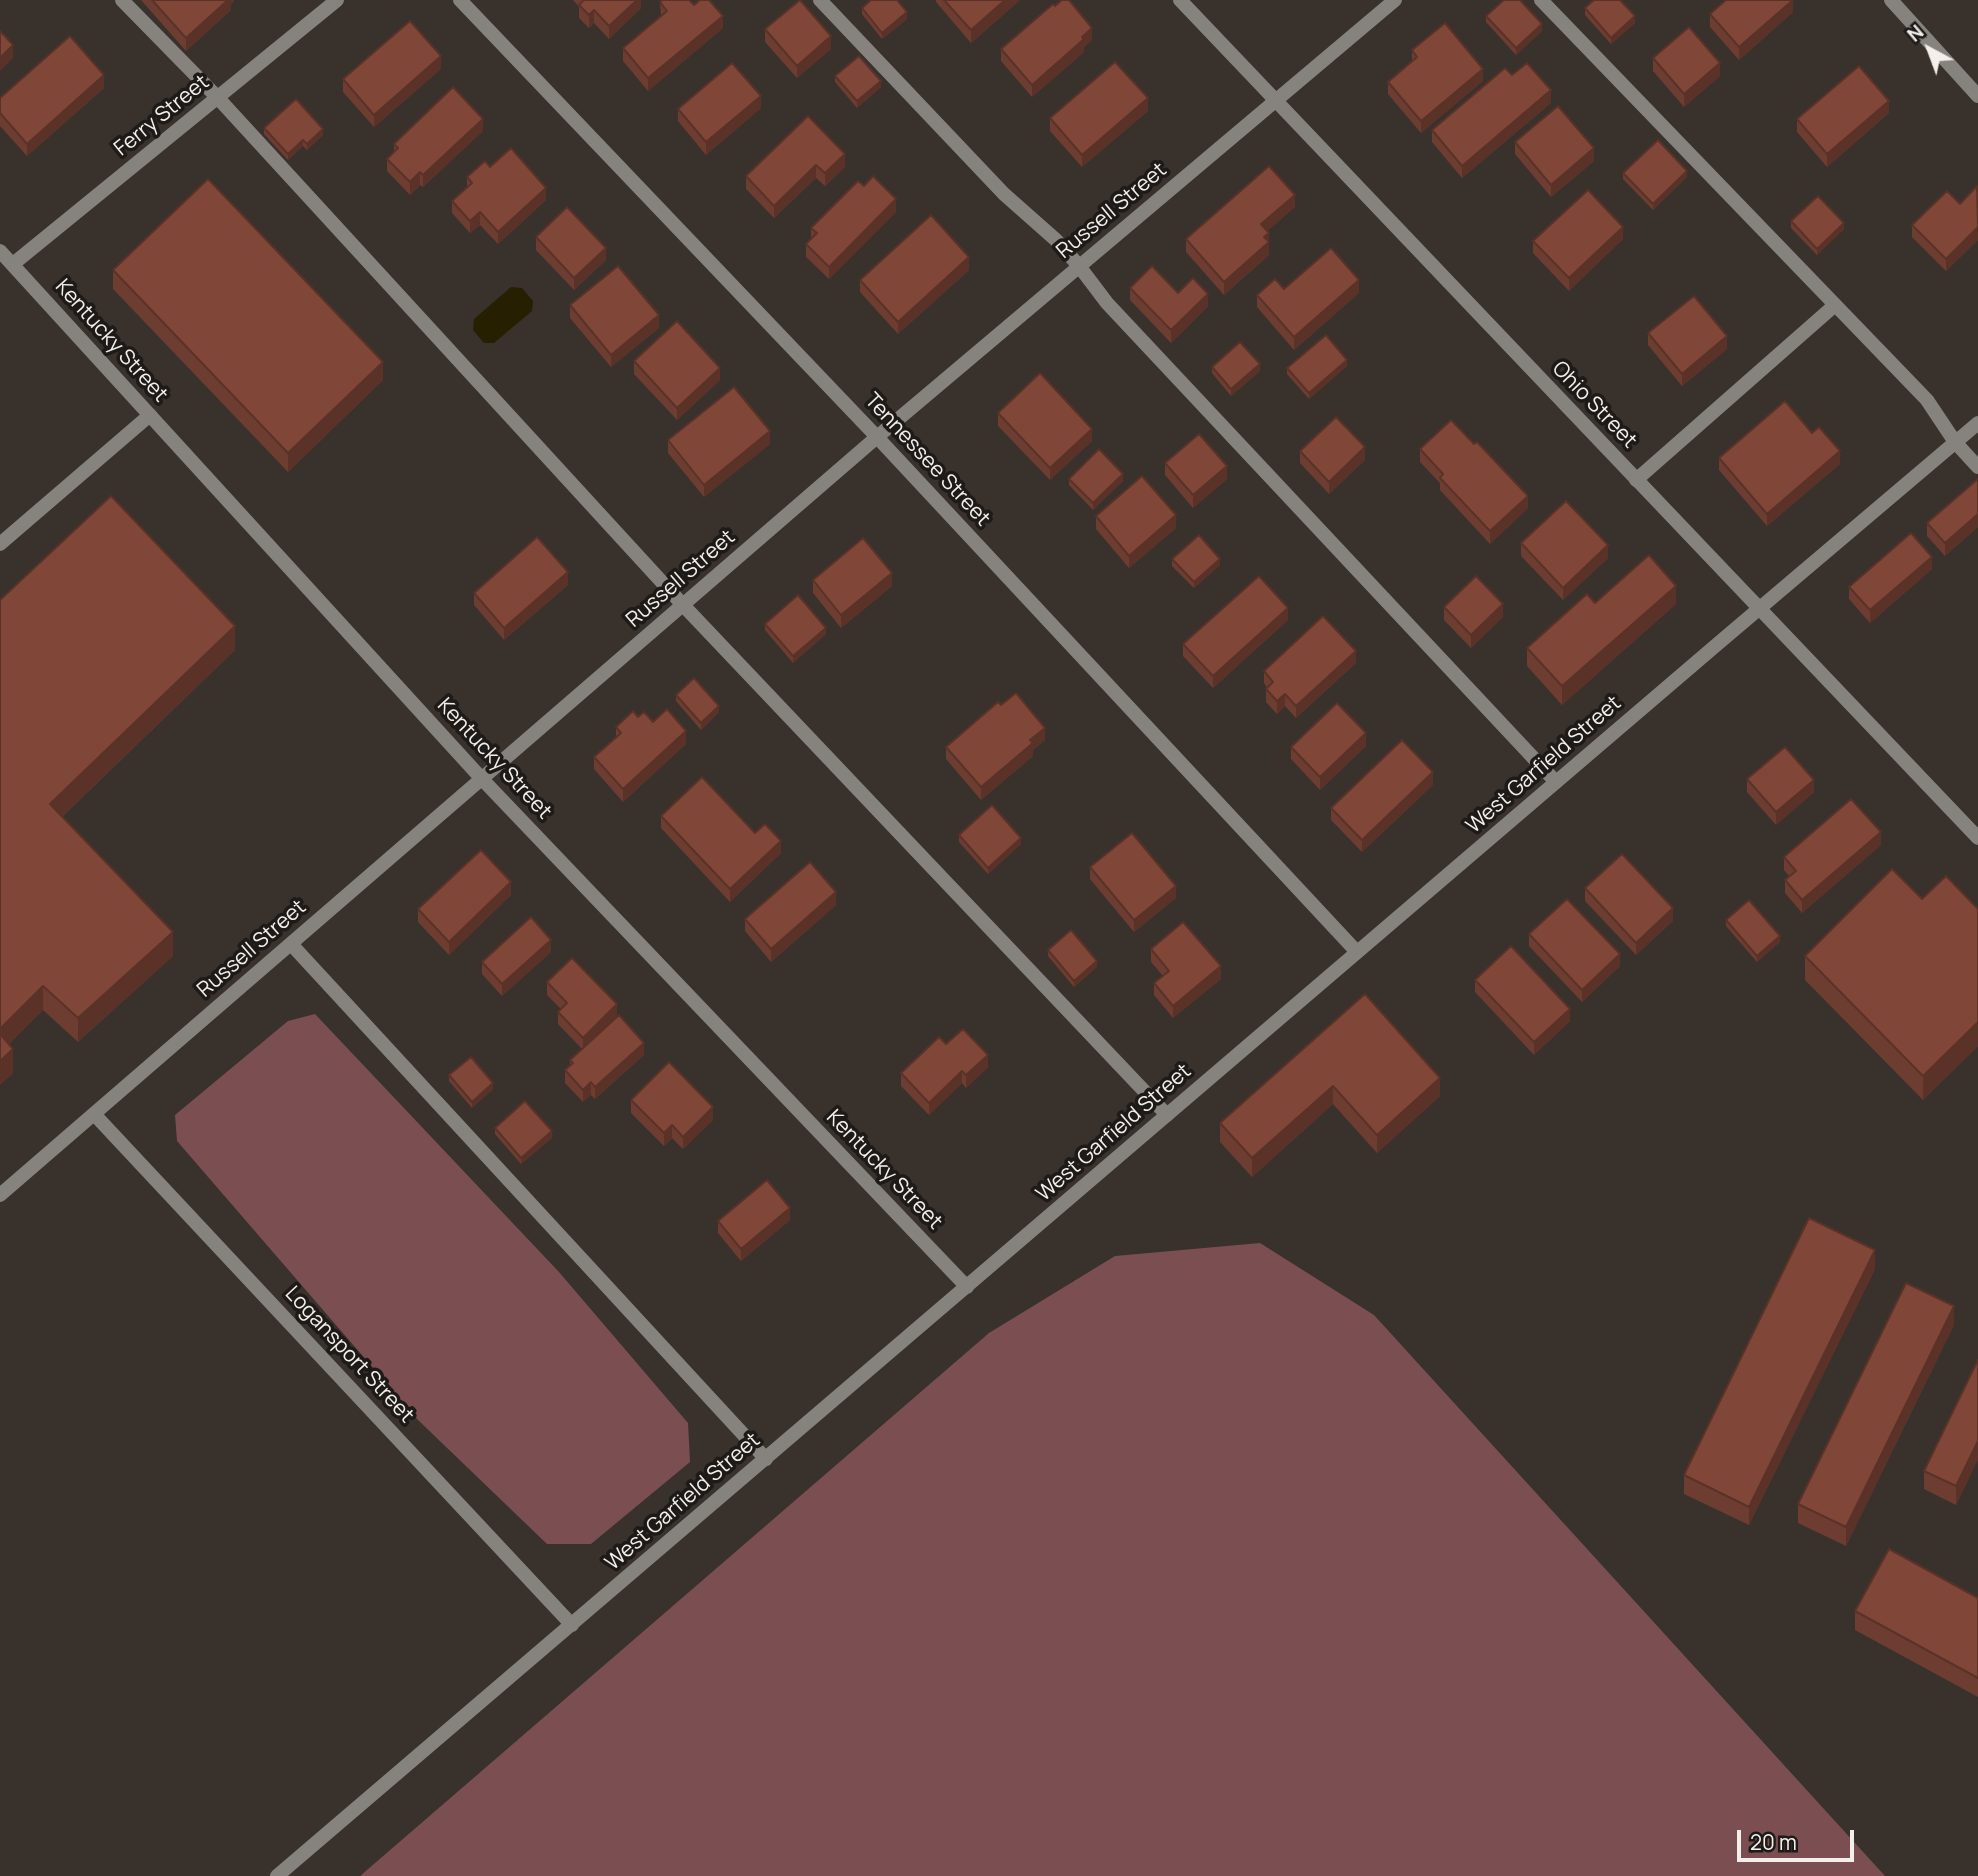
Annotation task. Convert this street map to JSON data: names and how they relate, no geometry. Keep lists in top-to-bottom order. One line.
{"streets":{"street":["Ferry Street","Russell Street","Kentucky Street","Ohio Street","Tennessee Street","West Garfield Street","Logansport Street"]},"crossings":[["Ferry Street","Kentucky Street"],["Russell Street","Kentucky Street"],["Russell Street","Ohio Street"],["Russell Street","Tennessee Street"],["Russell Street","Logansport Street"],["Kentucky Street","West Garfield Street"],["Ohio Street","West Garfield Street"],["Tennessee Street","West Garfield Street"],["West Garfield Street","Logansport Street"]],"scale_bar":"20 m","north":"top left"}
